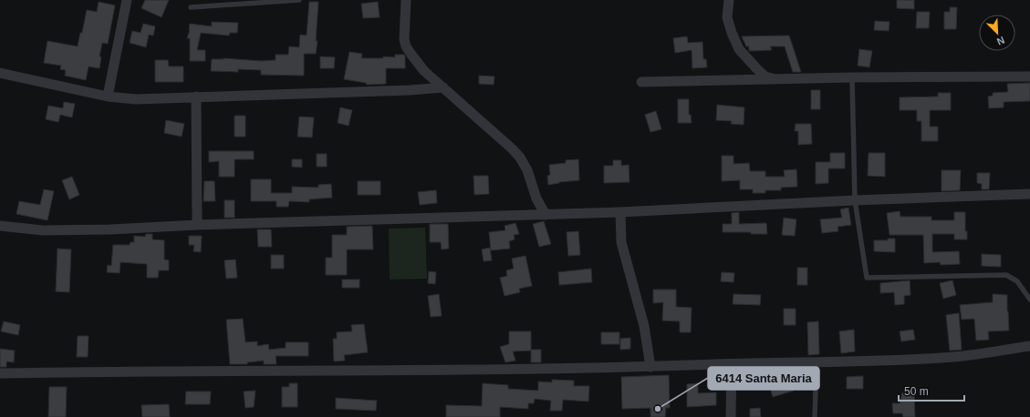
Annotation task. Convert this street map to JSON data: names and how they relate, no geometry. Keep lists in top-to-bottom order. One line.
{"places":["6414 Santa Maria"],"scale_bar":"50 m","north":"bottom right"}
